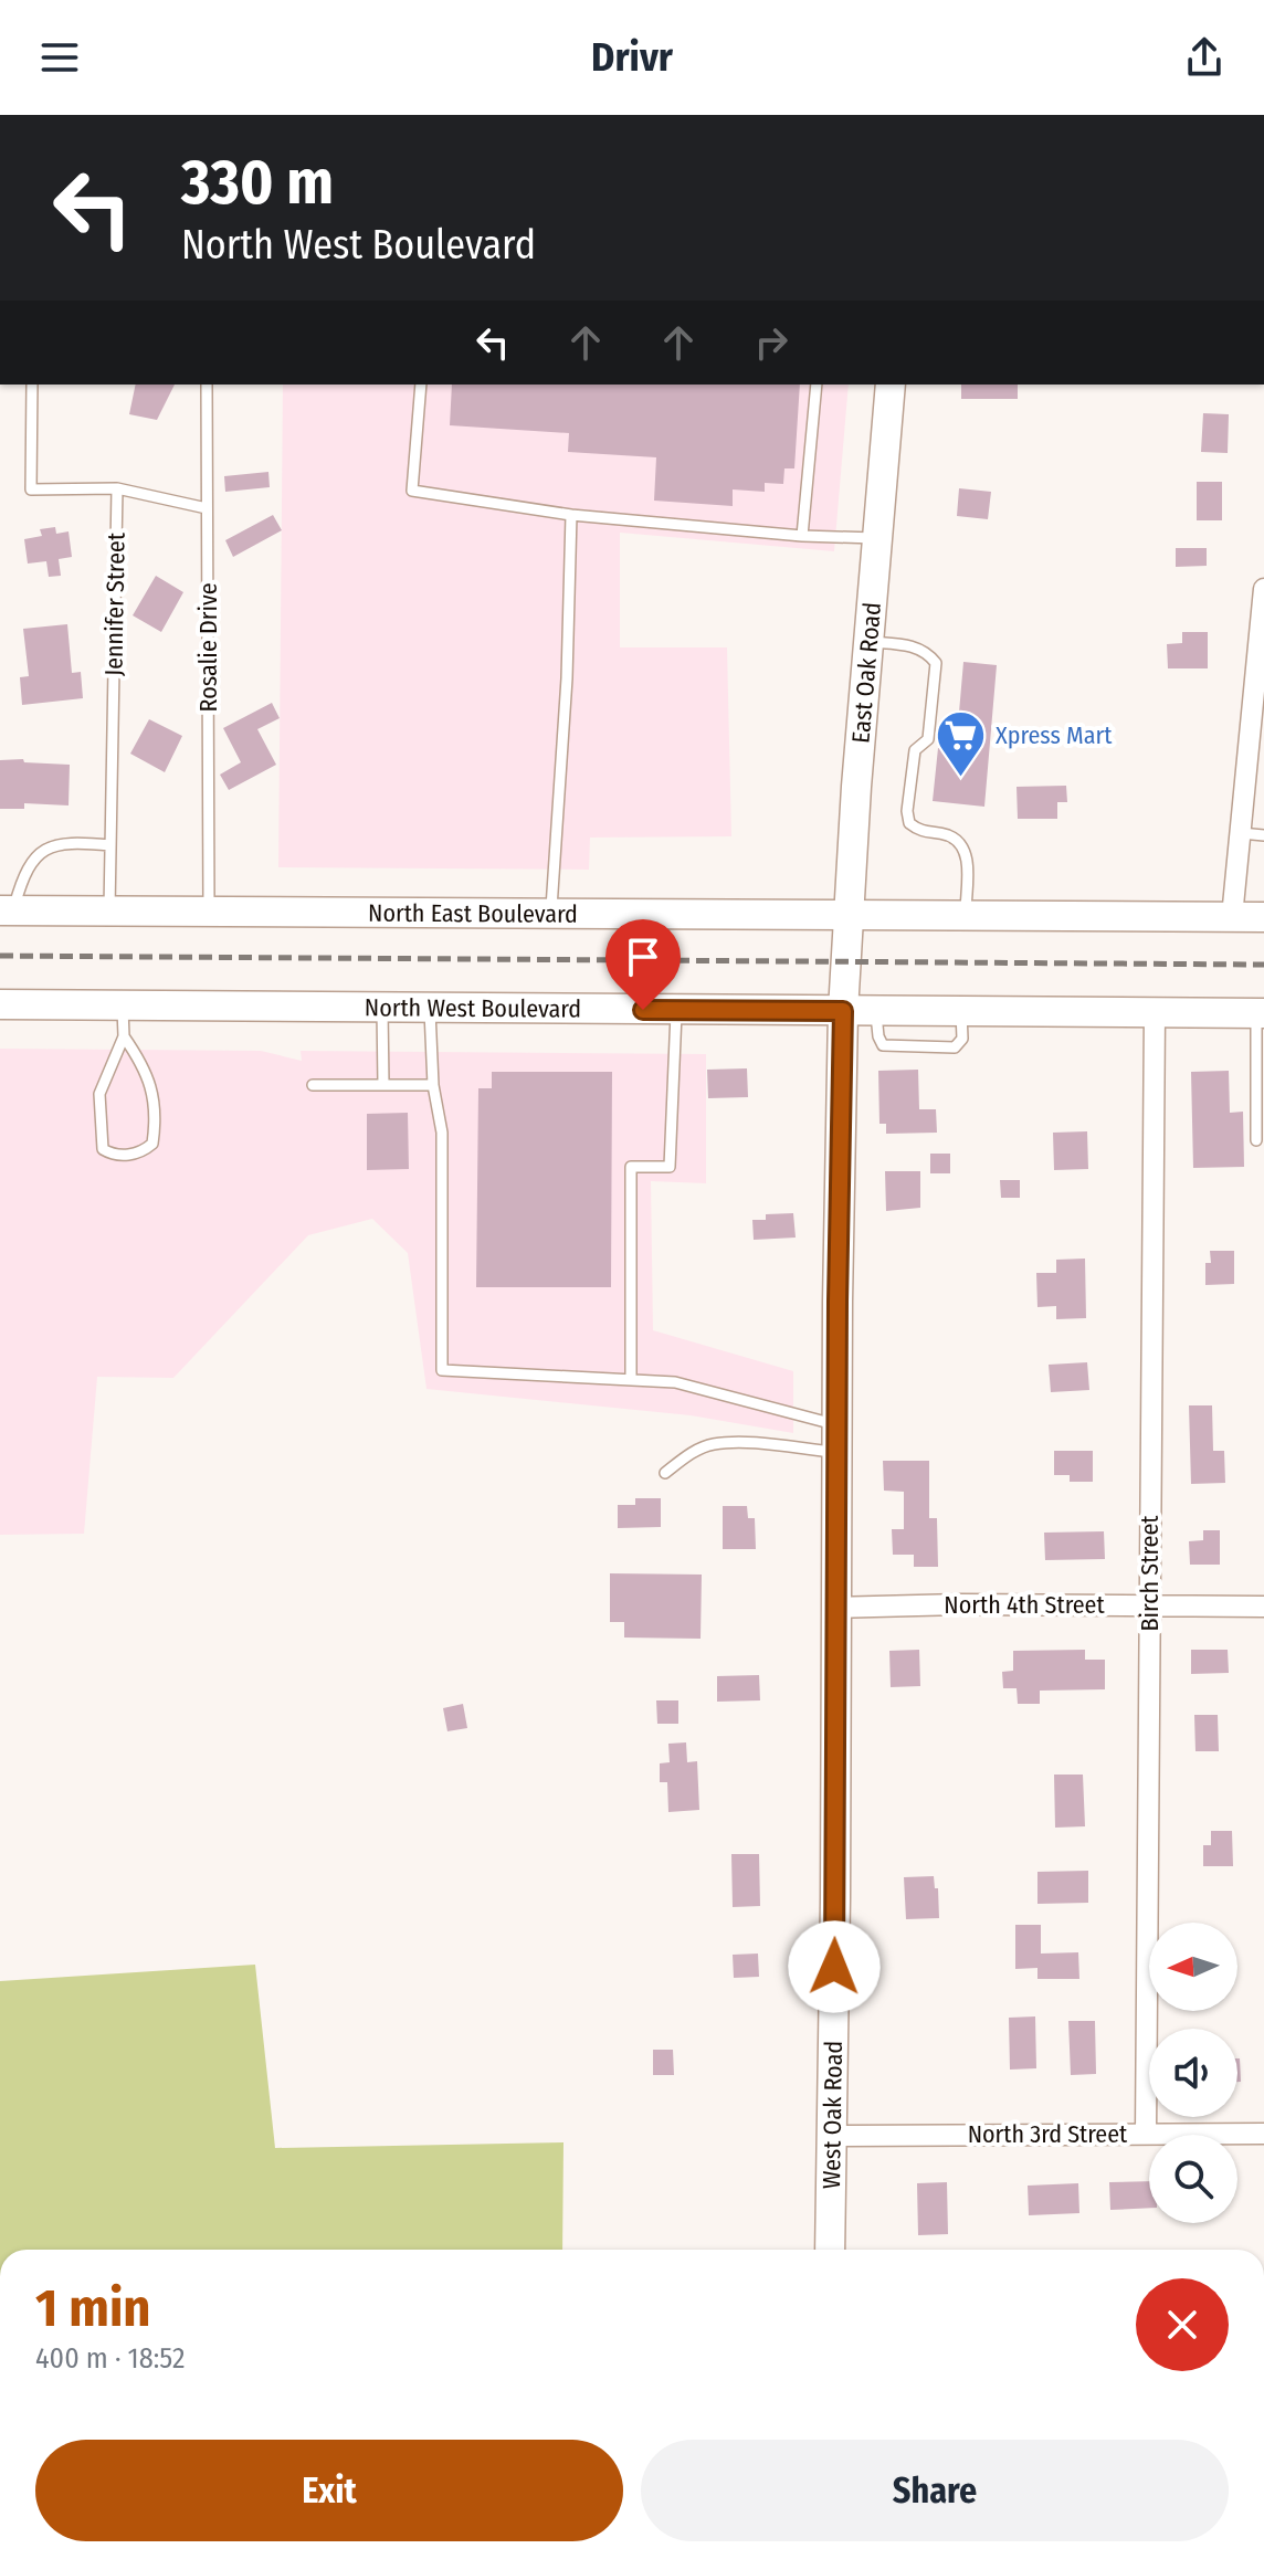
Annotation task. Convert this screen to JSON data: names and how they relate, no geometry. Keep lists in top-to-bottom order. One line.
{"streets":{"main road":["East Oak Road","North East Boulevard","North West Boulevard","West Oak Road"],"street":["Birch Street","North 4th Street","North 3rd Street"],"lane":["Jennifer Street","Rosalie Drive"]},"crossings":[["Jennifer Street","North East Boulevard"],["Rosalie Drive","North East Boulevard"],["East Oak Road","North East Boulevard"],["East Oak Road","West Oak Road"],["North West Boulevard","Birch Street"],["North West Boulevard","West Oak Road"],["Birch Street","North 4th Street"],["Birch Street","North 3rd Street"],["North 4th Street","West Oak Road"],["West Oak Road","North 3rd Street"]],"places":{"supermarket":["Xpress Mart"]},"north":"left","page":{"header":"Drivr","turn":["330 m","North West Boulevard"],"heading":["1 min","400 m · 18:52"],"buttons":["Exit","Share"]}}
